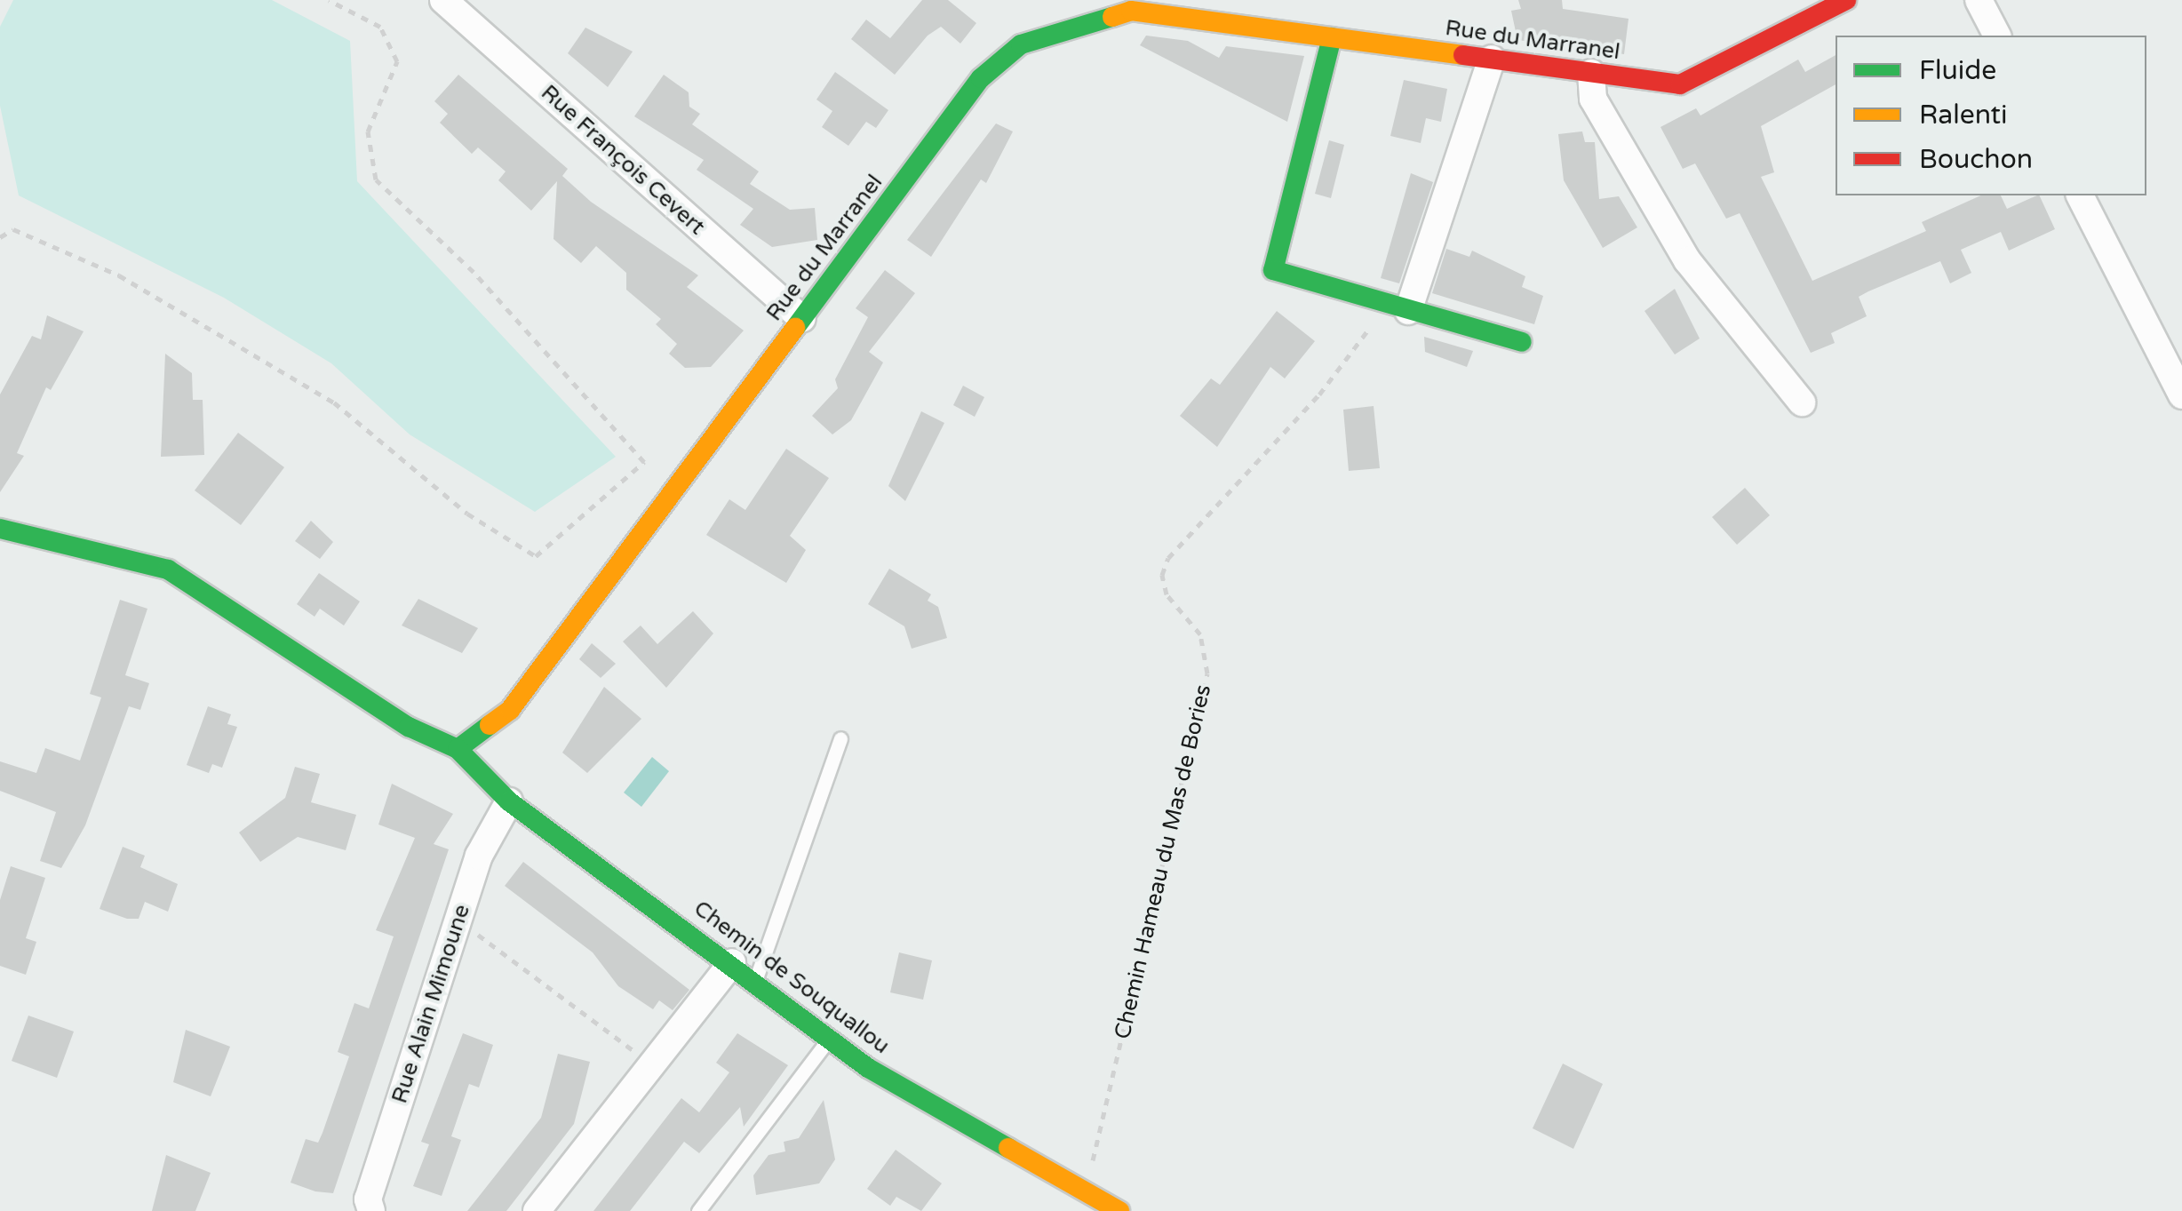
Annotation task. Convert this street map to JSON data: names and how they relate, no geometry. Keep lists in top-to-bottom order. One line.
{"streets":{"street":["Rue du Marranel","Rue François Cevert","Chemin de Souquallou","Rue Alain Mimoune"],"path":["Chemin Hameau du Mas de Bories"]},"crossings":[["Rue du Marranel","Rue François Cevert"],["Rue du Marranel","Chemin de Souquallou"],["Chemin Hameau du Mas de Bories","Chemin de Souquallou"],["Chemin de Souquallou","Rue Alain Mimoune"]],"legend":["Fluide","Ralenti","Bouchon"]}
